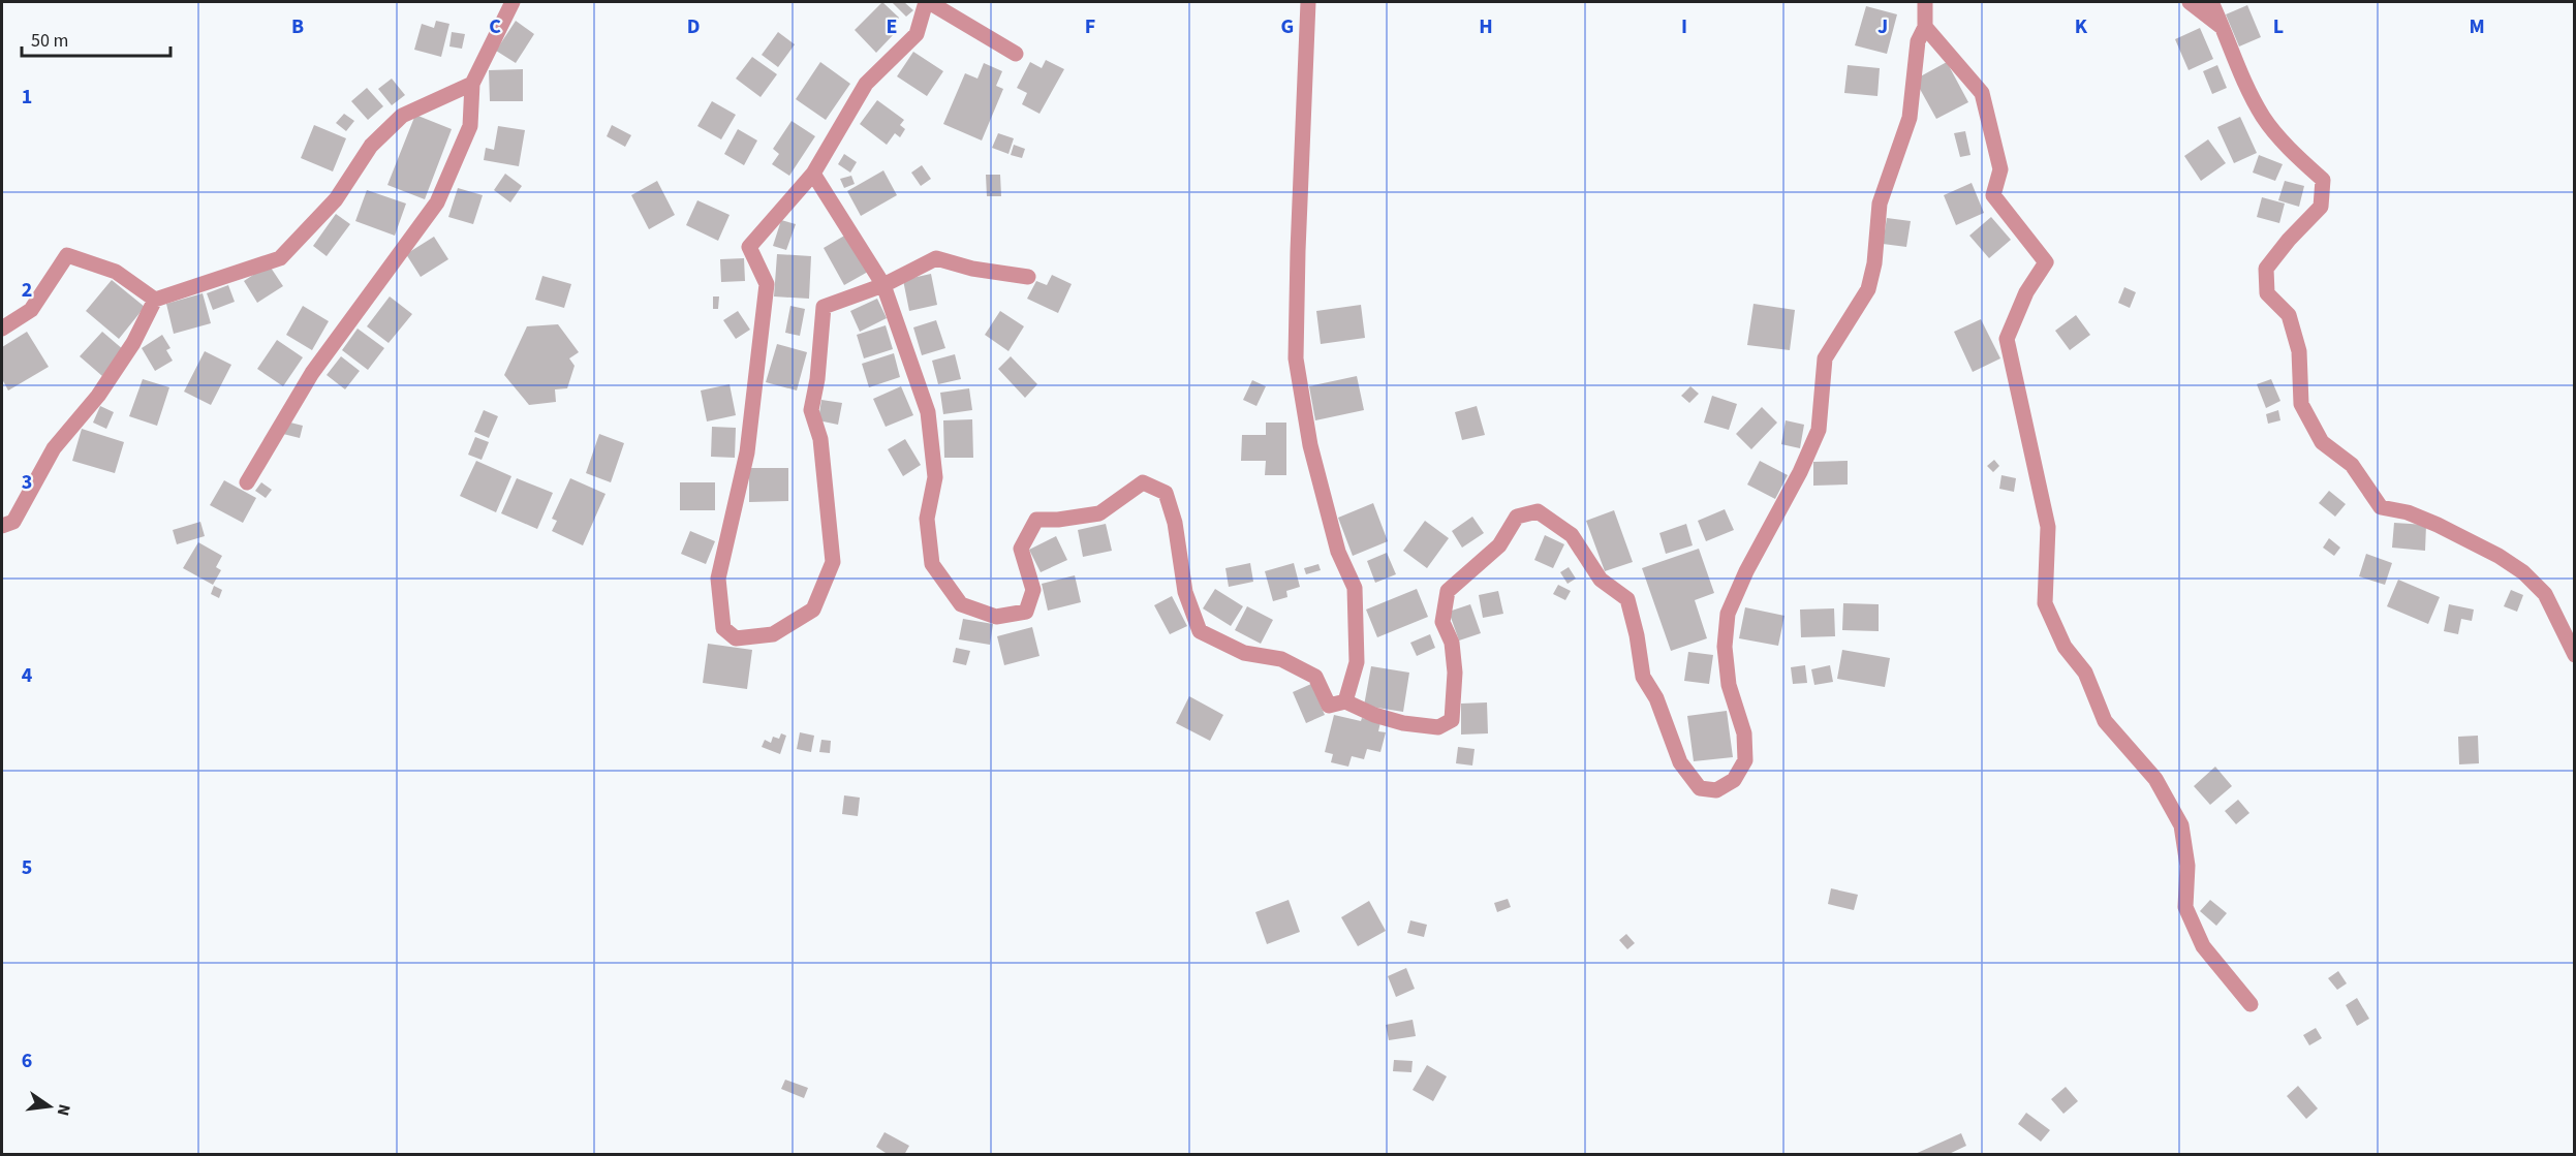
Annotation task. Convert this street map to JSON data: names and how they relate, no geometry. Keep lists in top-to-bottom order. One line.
{"scale_bar":"50 m","north":"right","grid":{"columns":["B","C","D","E","F","G","H","I","J","K","L","M"],"rows":["1","2","3","4","5","6"]}}
